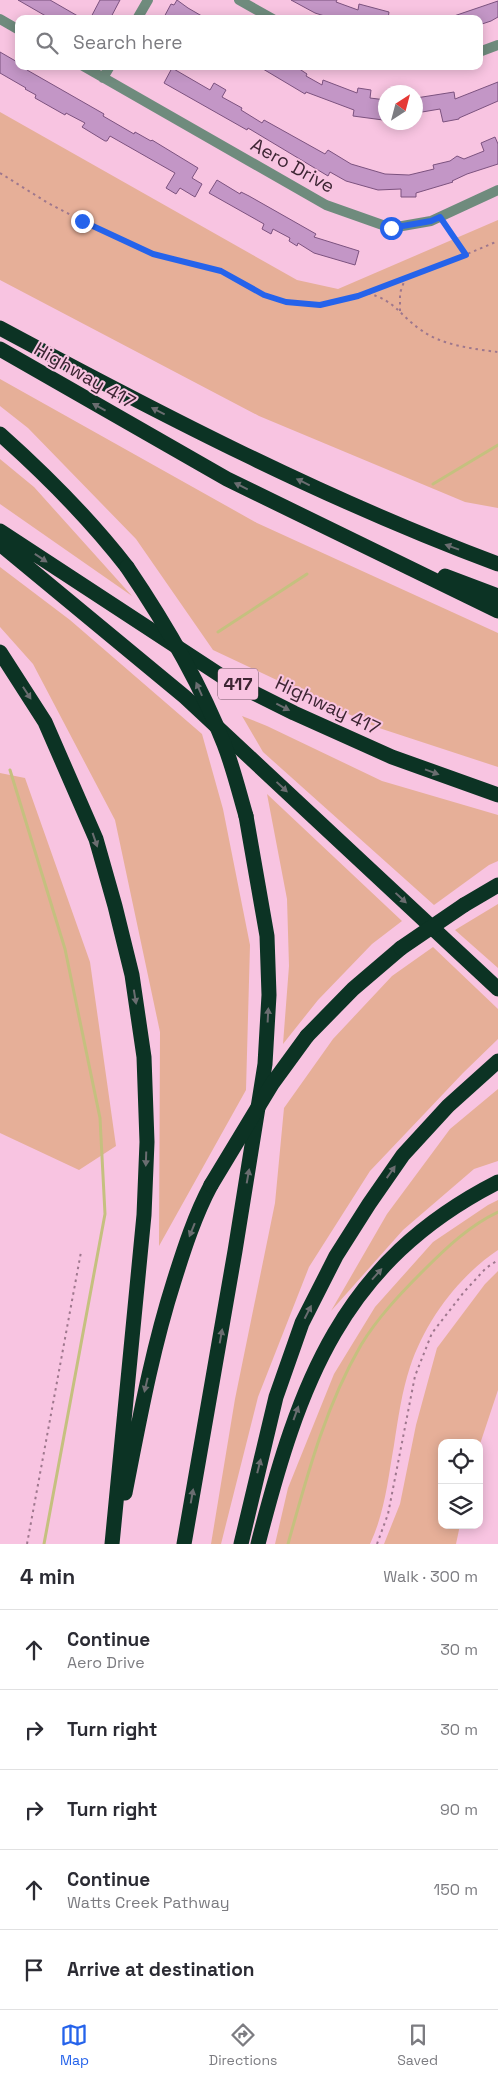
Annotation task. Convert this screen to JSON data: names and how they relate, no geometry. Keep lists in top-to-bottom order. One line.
{"streets":{"highway":["Highway 417","417"],"street":["Aero Drive"]},"north":"top right","page":{"search":"Search here","heading":["4 min","Walk · 300 m"],"list":[["Continue","Aero Drive","30 m"],["Turn right","30 m"],["Turn right","90 m"],["Continue","Watts Creek Pathway","150 m"],"Arrive at destination"],"nav":["Map","Directions","Saved"]}}
